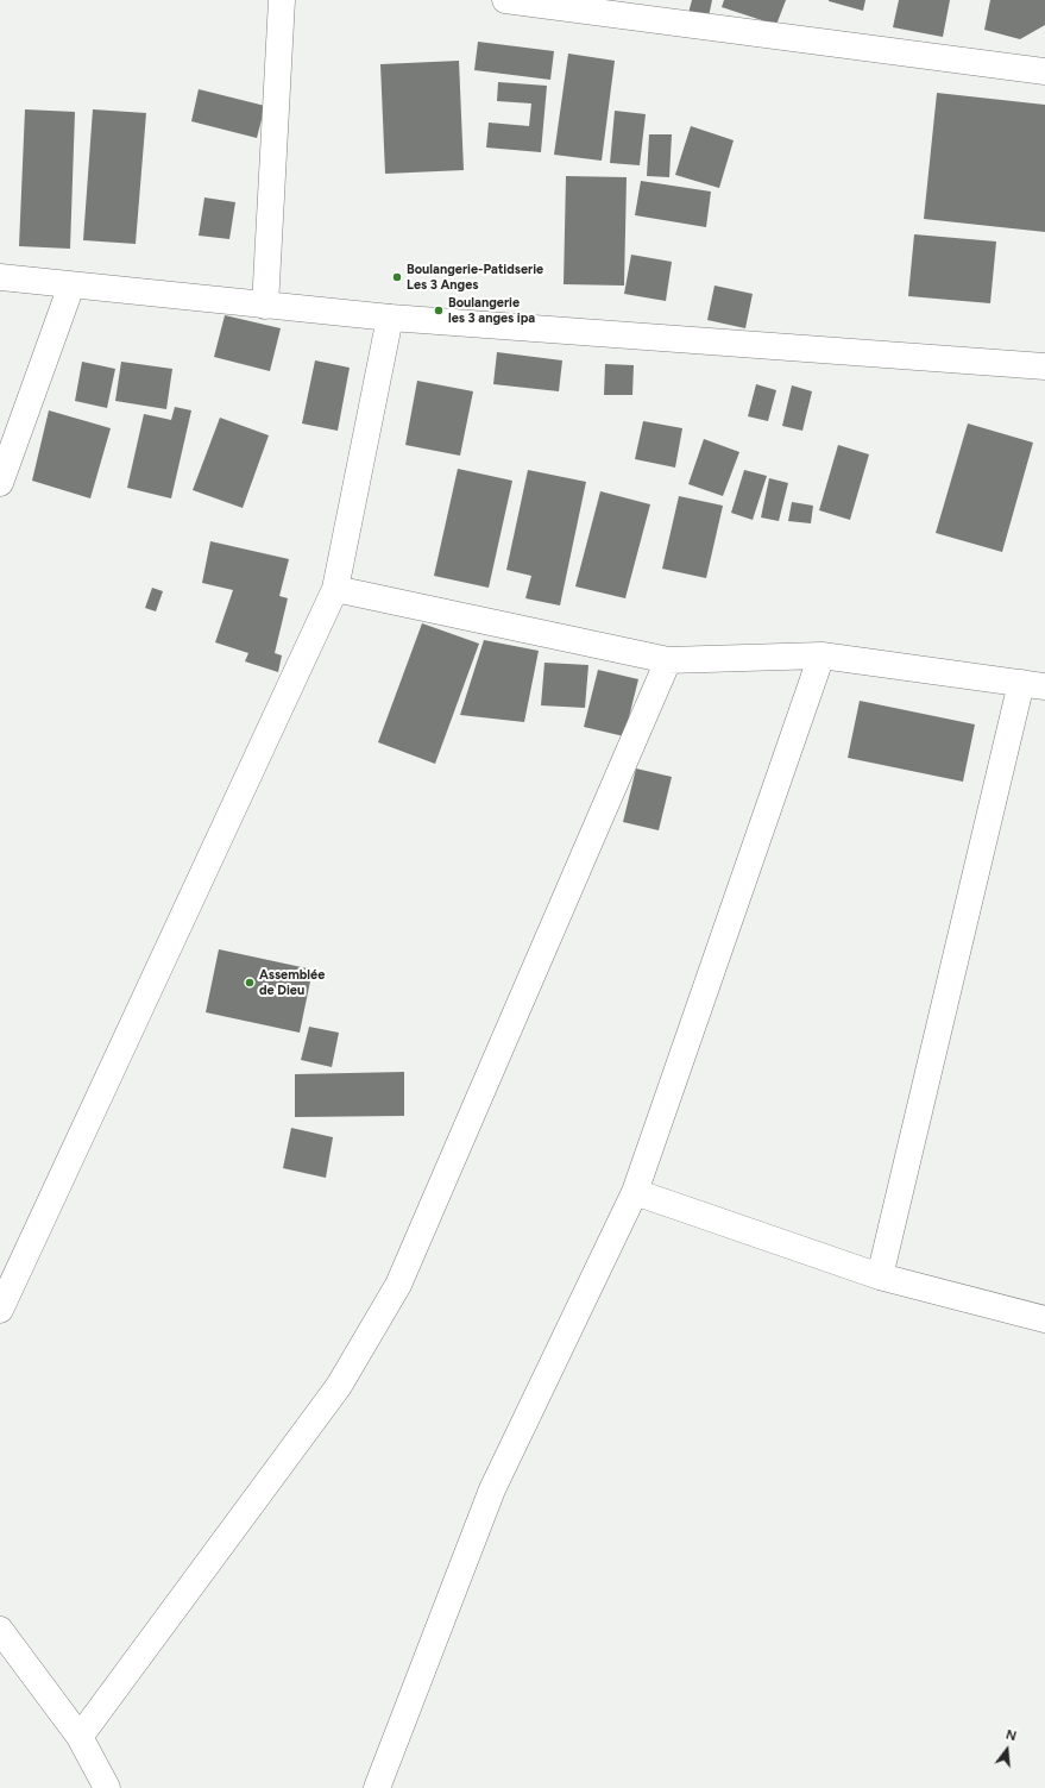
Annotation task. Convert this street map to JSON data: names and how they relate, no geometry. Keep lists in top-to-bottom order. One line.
{"places":["Boulangerie-Patidserie Les 3 Anges","Boulangerie les 3 anges ipa","Assemblée de Dieu"],"north":"top"}
